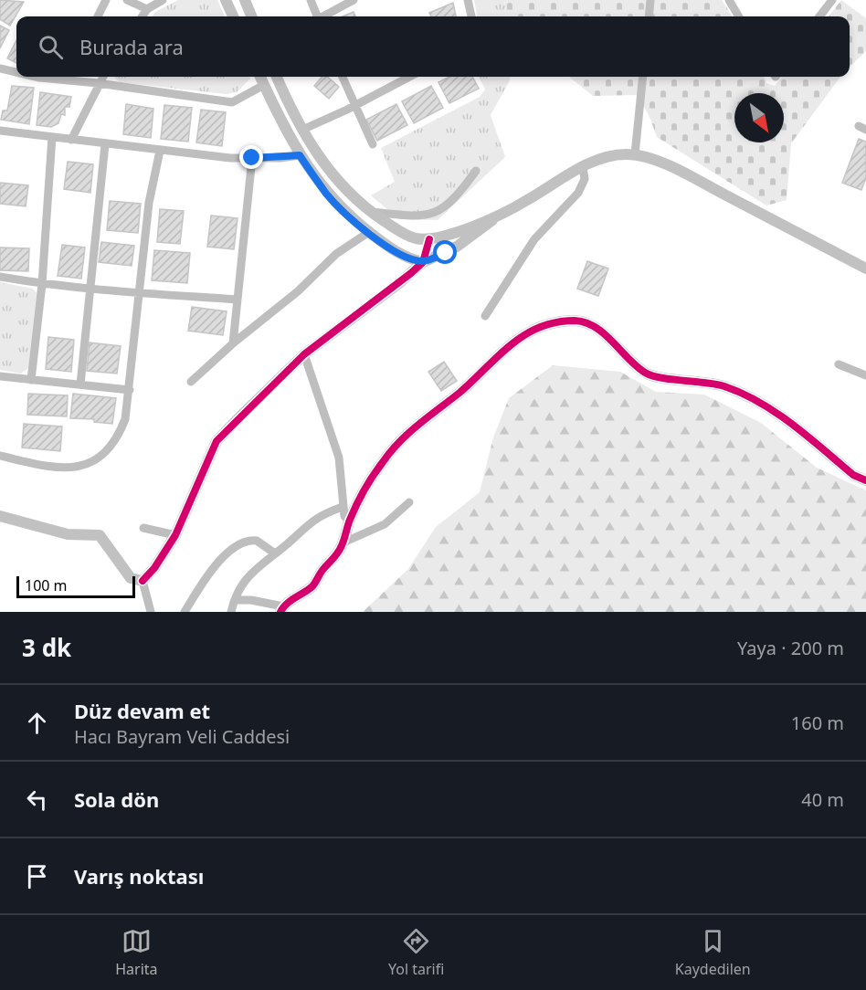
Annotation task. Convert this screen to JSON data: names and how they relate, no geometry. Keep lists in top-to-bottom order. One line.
{"scale_bar":"100 m","north":"bottom right","page":{"search":"Burada ara","scale":"100 m","heading":["3 dk","Yaya · 200 m"],"list":[["Düz devam et","Hacı Bayram Veli Caddesi","160 m"],["Sola dön","40 m"],"Varış noktası"],"nav":["Harita","Yol tarifi","Kaydedilen"]}}
